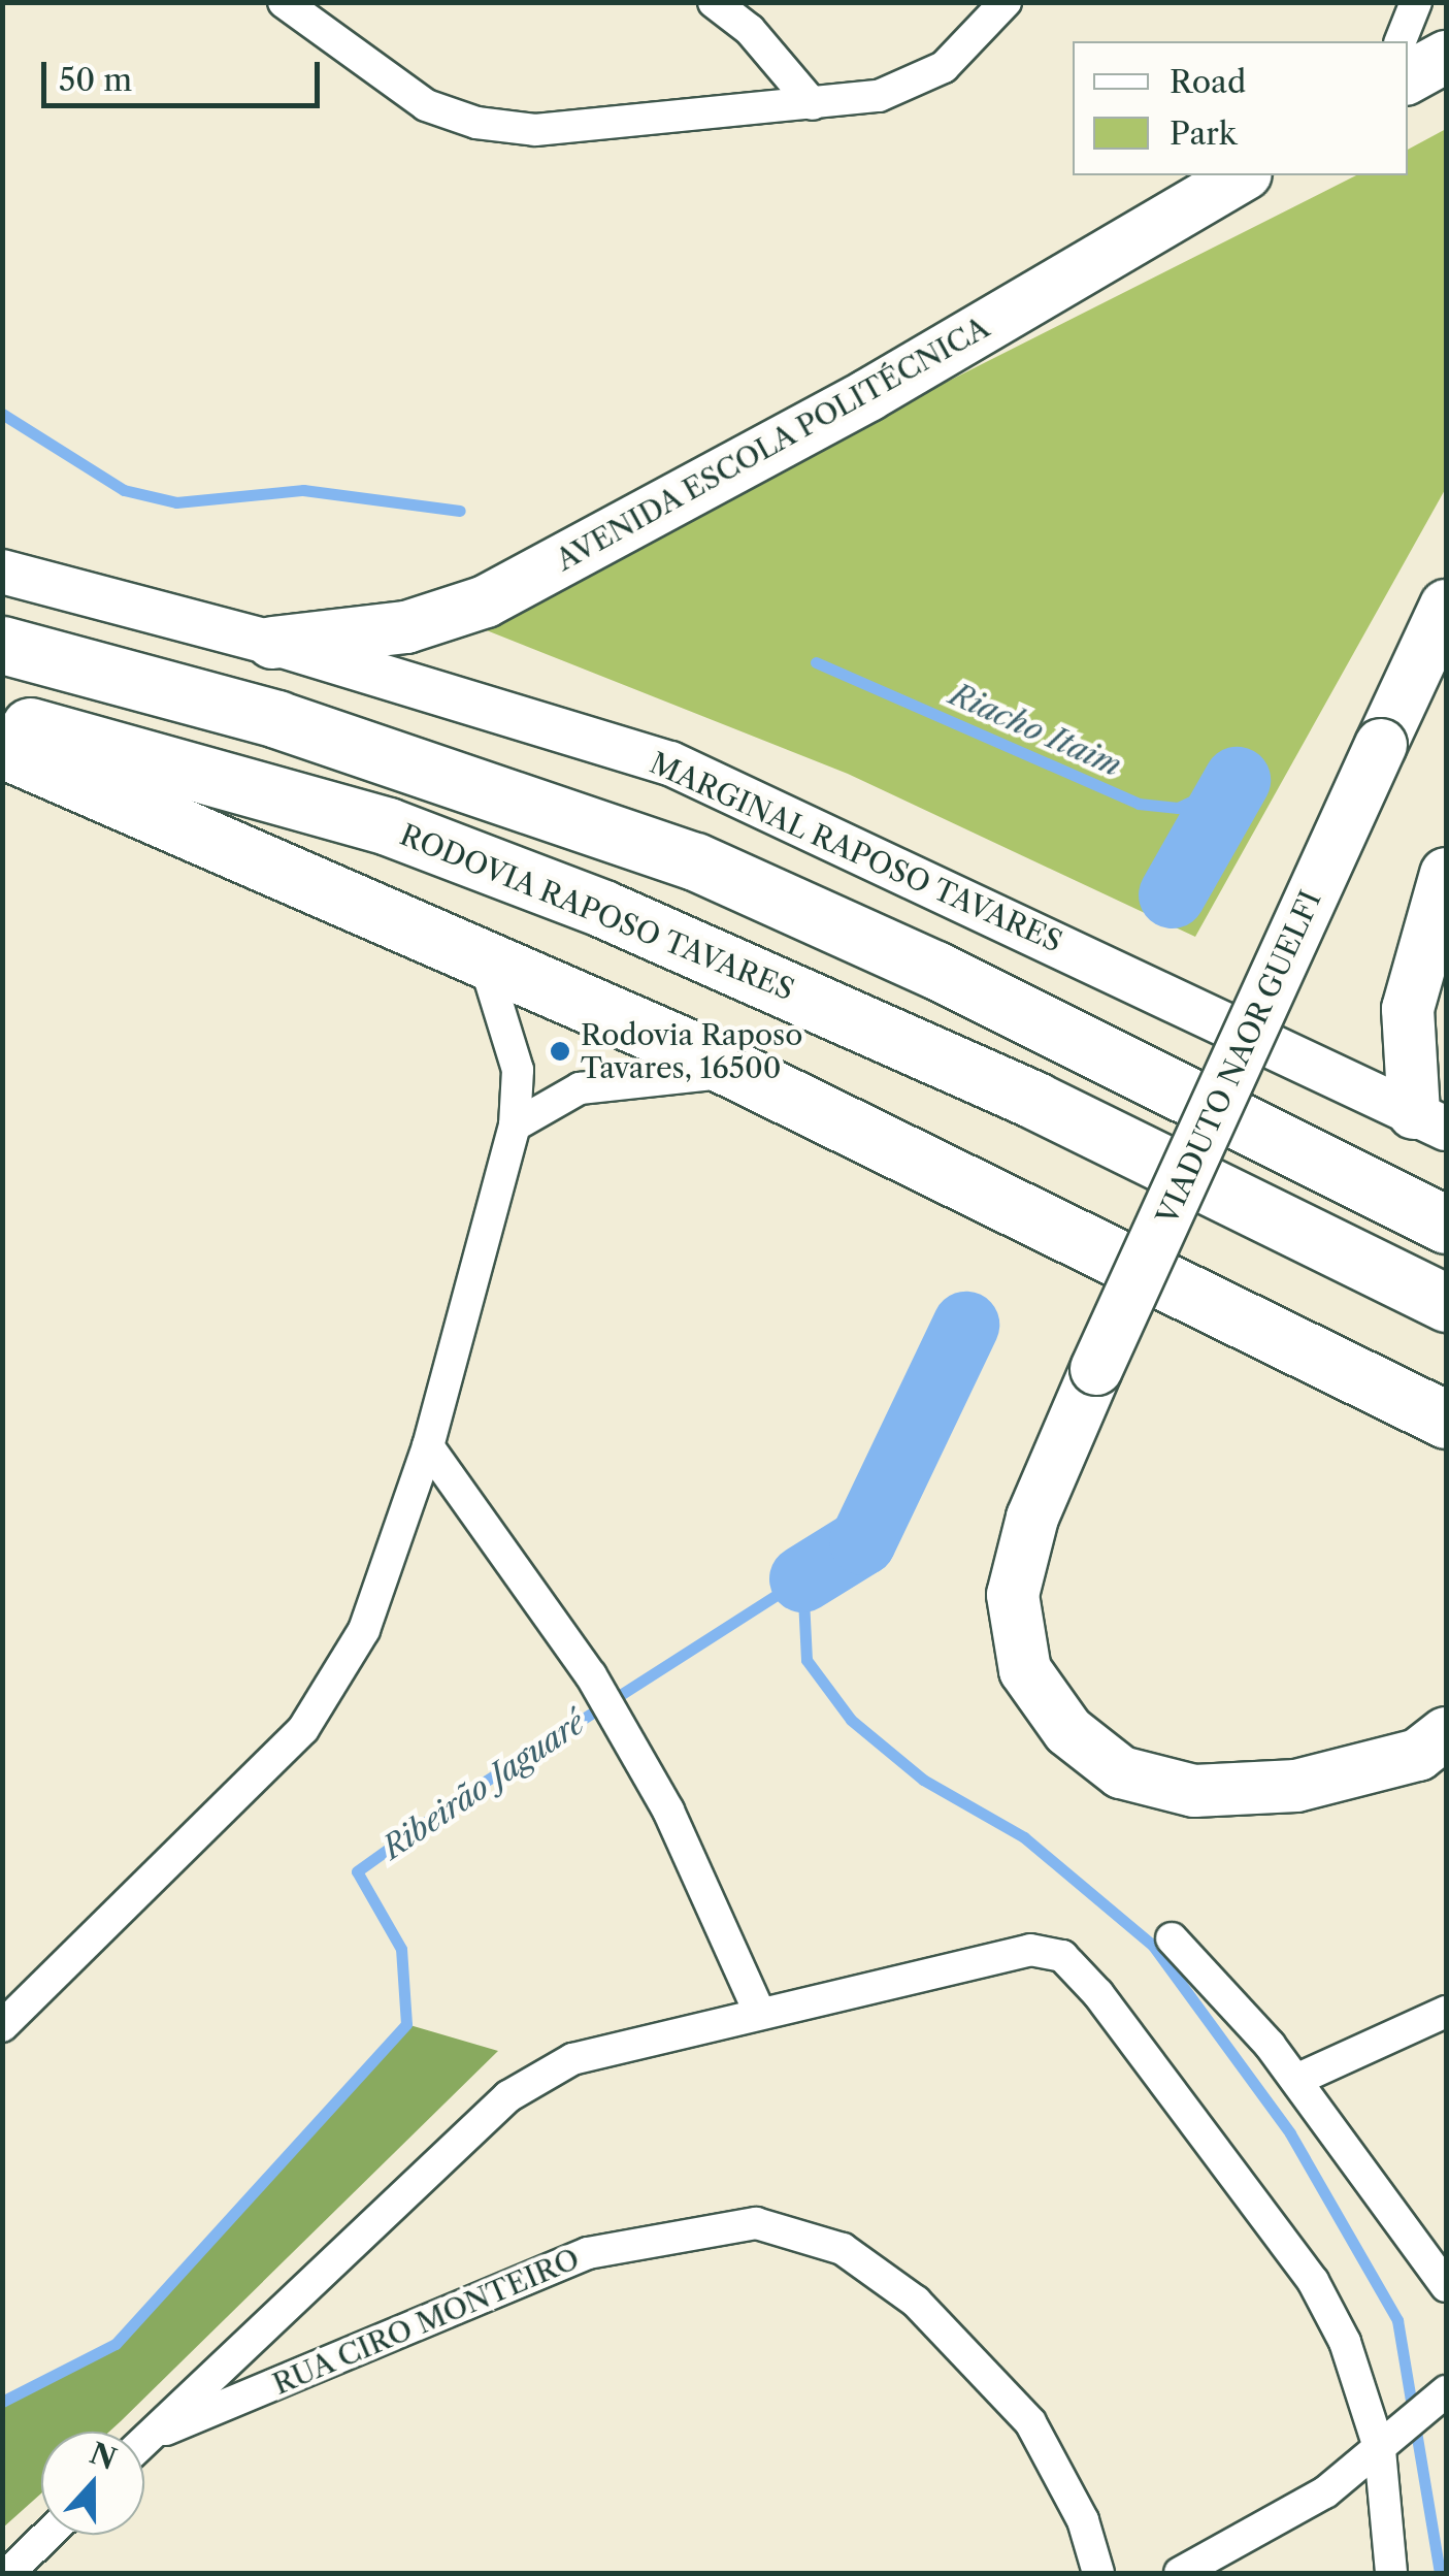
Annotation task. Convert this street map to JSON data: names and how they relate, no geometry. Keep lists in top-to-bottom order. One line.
{"streets":{"highway":["AVENIDA ESCOLA POLITÉCNICA","RODOVIA RAPOSO TAVARES","VIADUTO NAOR GUELFI"],"main road":["MARGINAL RAPOSO TAVARES"],"street":["RUA CIRO MONTEIRO"]},"crossings":[["AVENIDA ESCOLA POLITÉCNICA","MARGINAL RAPOSO TAVARES"]],"water":["Riacho Itaim","Ribeirão Jaguaré"],"places":["Rodovia Raposo Tavares, 16500"],"legend":["Road","Park"],"scale_bar":"50 m","north":"top"}
